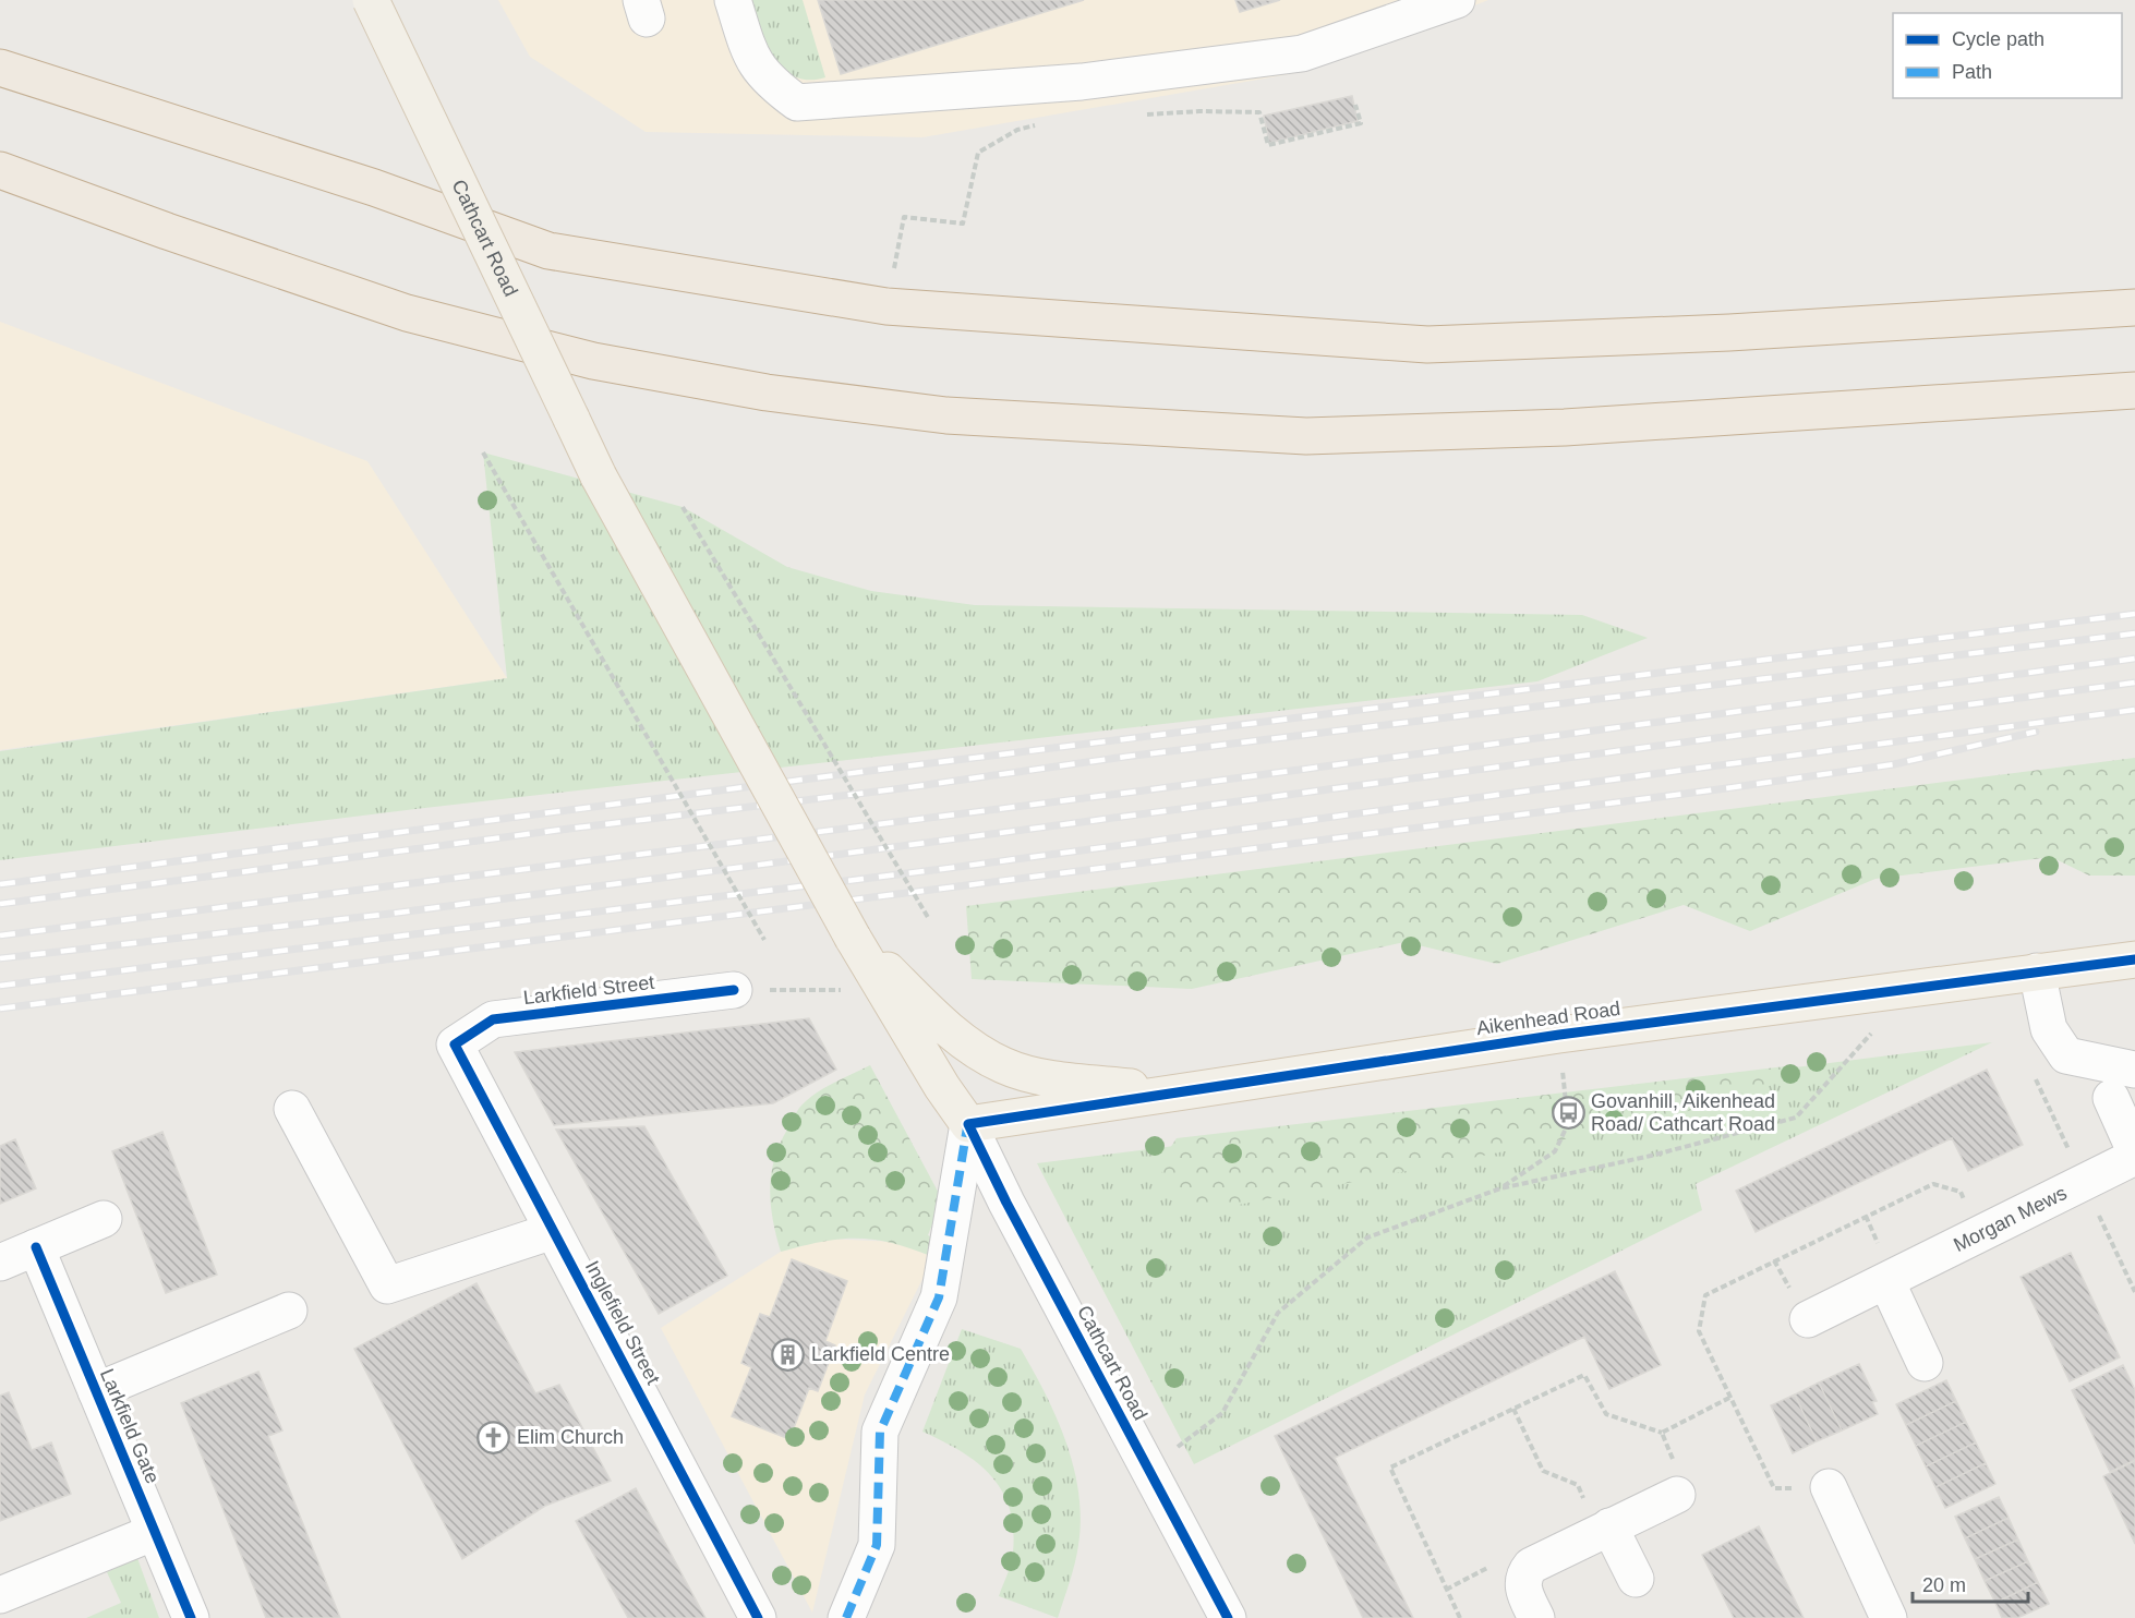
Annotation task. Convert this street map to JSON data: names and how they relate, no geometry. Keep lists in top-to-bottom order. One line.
{"streets":{"main road":["Cathcart Road","Aikenhead Road"],"street":["Larkfield Street","Morgan Mews","Inglefield Street","Larkfield Gate"]},"crossings":[["Cathcart Road","Aikenhead Road"],["Larkfield Street","Inglefield Street"]],"places":{"bus stop":["Govanhill, Aikenhead Road/ Cathcart Road"],"building":["Larkfield Centre"],"church":["Elim Church"]},"legend":["Cycle path","Path"],"scale_bar":"20 m"}
